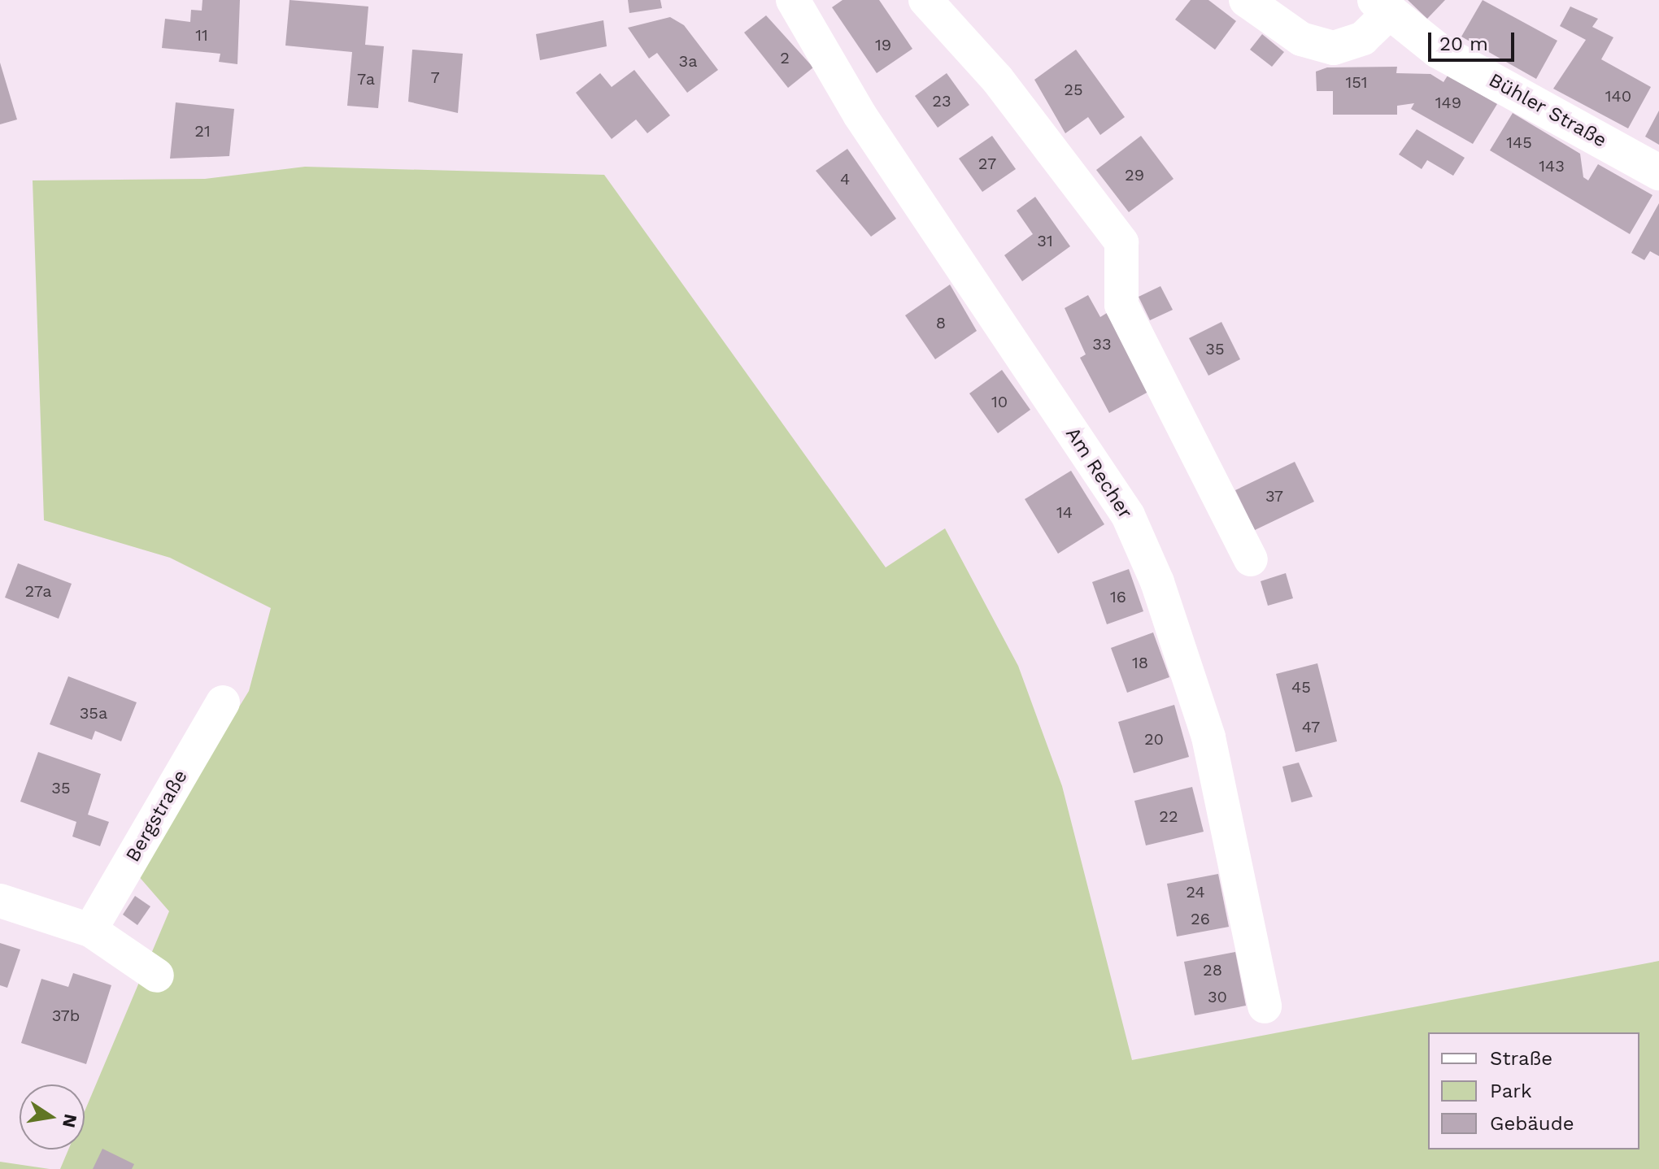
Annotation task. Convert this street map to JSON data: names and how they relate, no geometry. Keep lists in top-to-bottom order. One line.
{"streets":{"main road":["Bühler Straße"],"street":["Am Recher","Bergstraße"]},"house_numbers":["11","19","2","3a","7","7a","151","25","140","23","149","21","145","27","143","29","4","31","8","33","35","10","37","14","27a","16","18","45","35a","47","20","35","22","24","26","28","30","37b"],"legend":["Straße","Park","Gebäude"],"scale_bar":"20 m","north":"right"}
